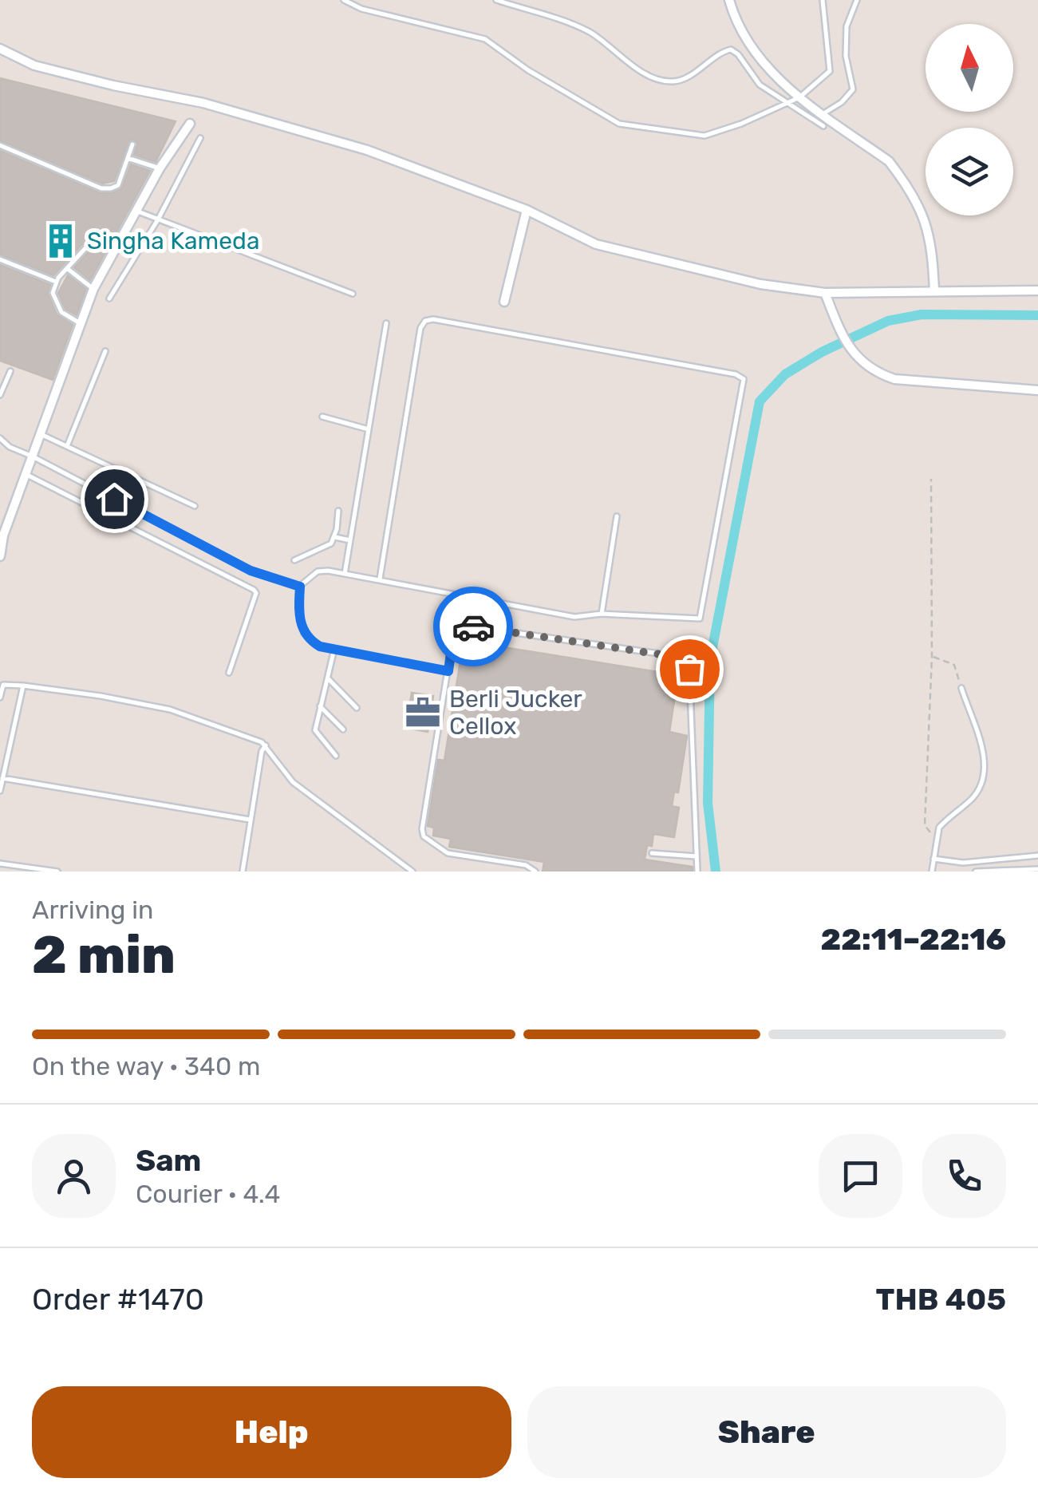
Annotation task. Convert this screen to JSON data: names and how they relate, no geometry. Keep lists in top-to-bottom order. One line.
{"places":{"building":["Singha Kameda"],"office":["Berli Jucker Cellox"]},"north":"top","page":{"heading":["2 min","Arriving in","22:11–22:16"],"panel":["Sam","Courier · 4.4","Order #1470","THB 405"],"bar":"On the way · 340 m","buttons":["Help","Share"]}}
